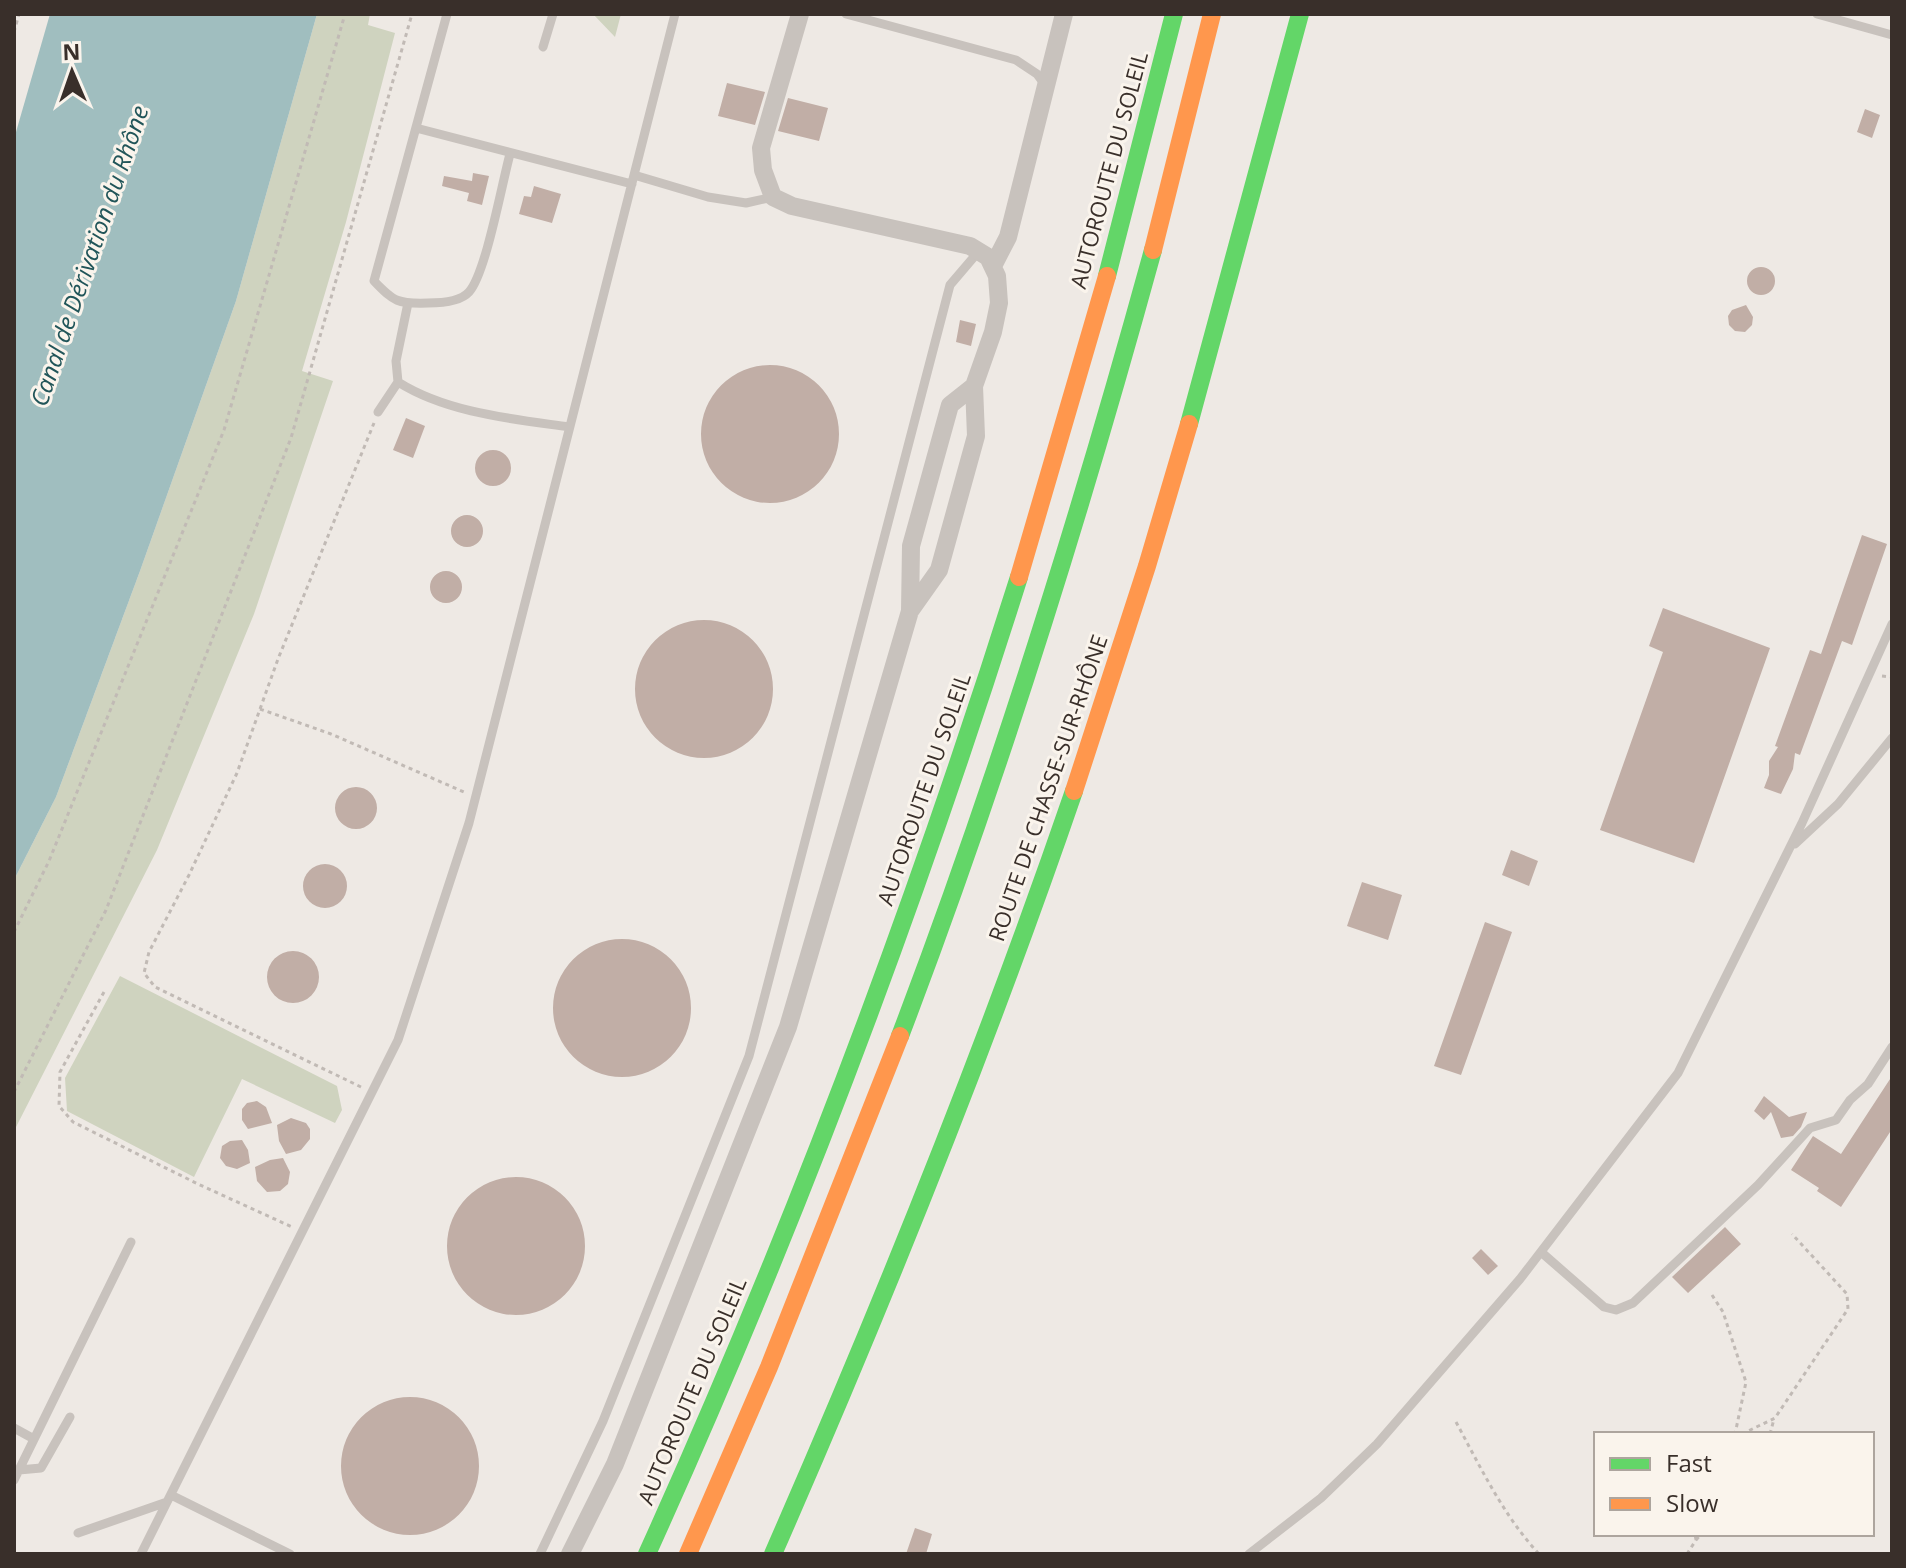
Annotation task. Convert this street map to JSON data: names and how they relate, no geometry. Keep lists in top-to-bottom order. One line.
{"streets":{"main road":["AUTOROUTE DU SOLEIL","ROUTE DE CHASSE-SUR-RHÔNE"]},"water":["Canal de Dérivation du Rhône"],"legend":["Fast","Slow"],"north":"top"}
